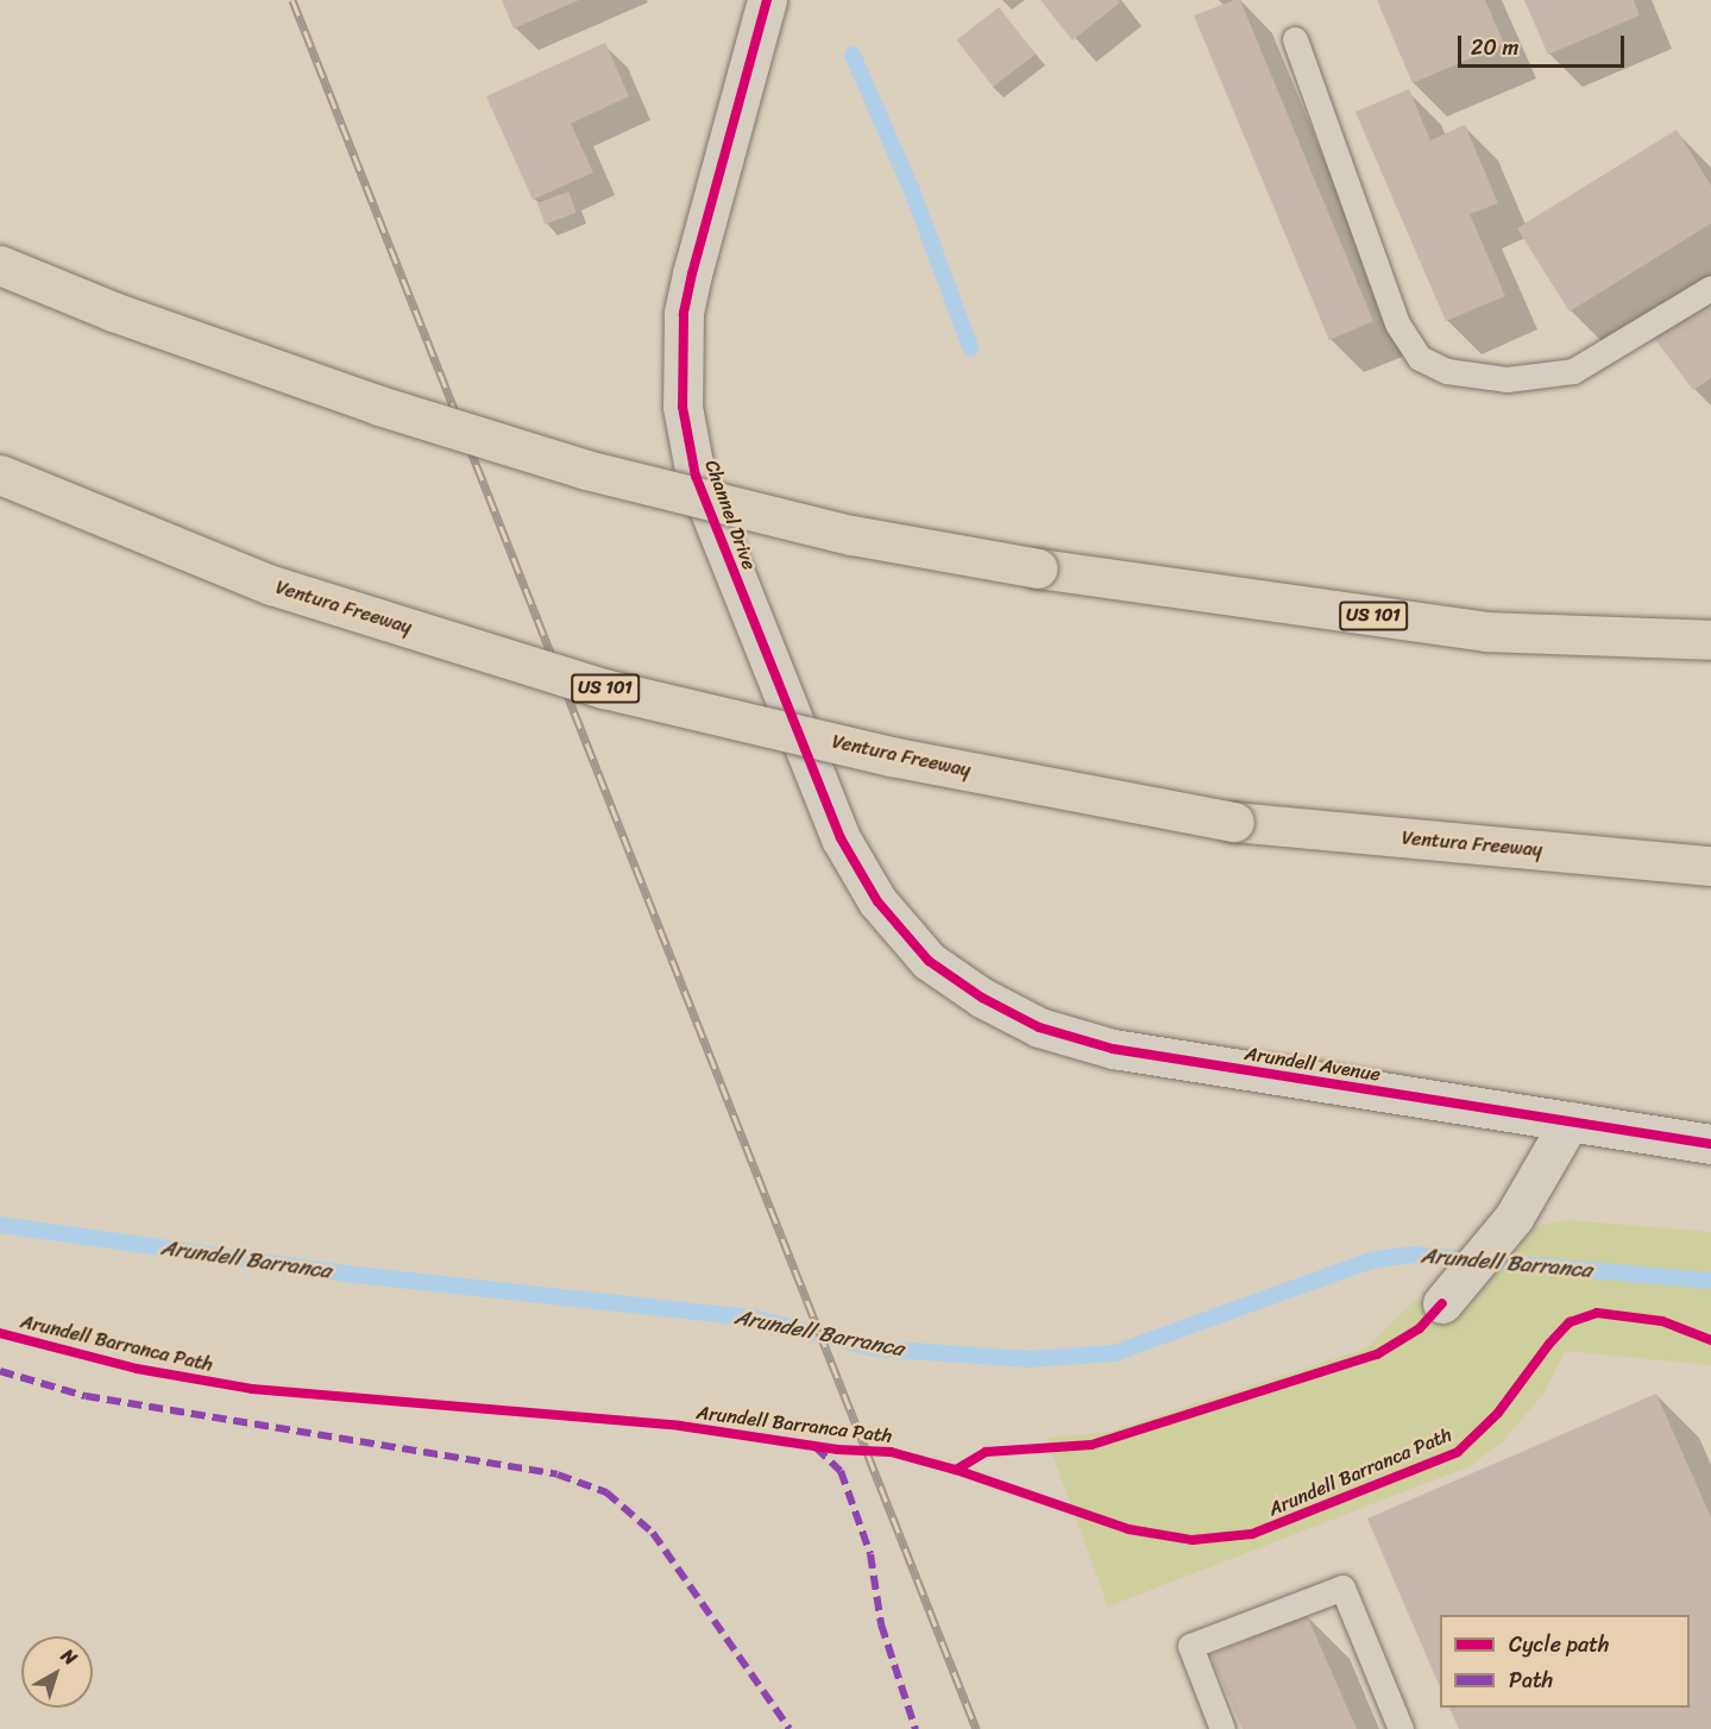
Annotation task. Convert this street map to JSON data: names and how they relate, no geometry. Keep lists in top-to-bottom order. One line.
{"streets":{"highway":["Ventura Freeway","US 101"],"street":["Channel Drive","Arundell Avenue"],"cycle path":["Arundell Barranca Path"]},"crossings":[["Channel Drive","Arundell Avenue"]],"water":["Arundell Barranca"],"legend":["Cycle path","Path"],"scale_bar":"20 m","north":"top right"}
